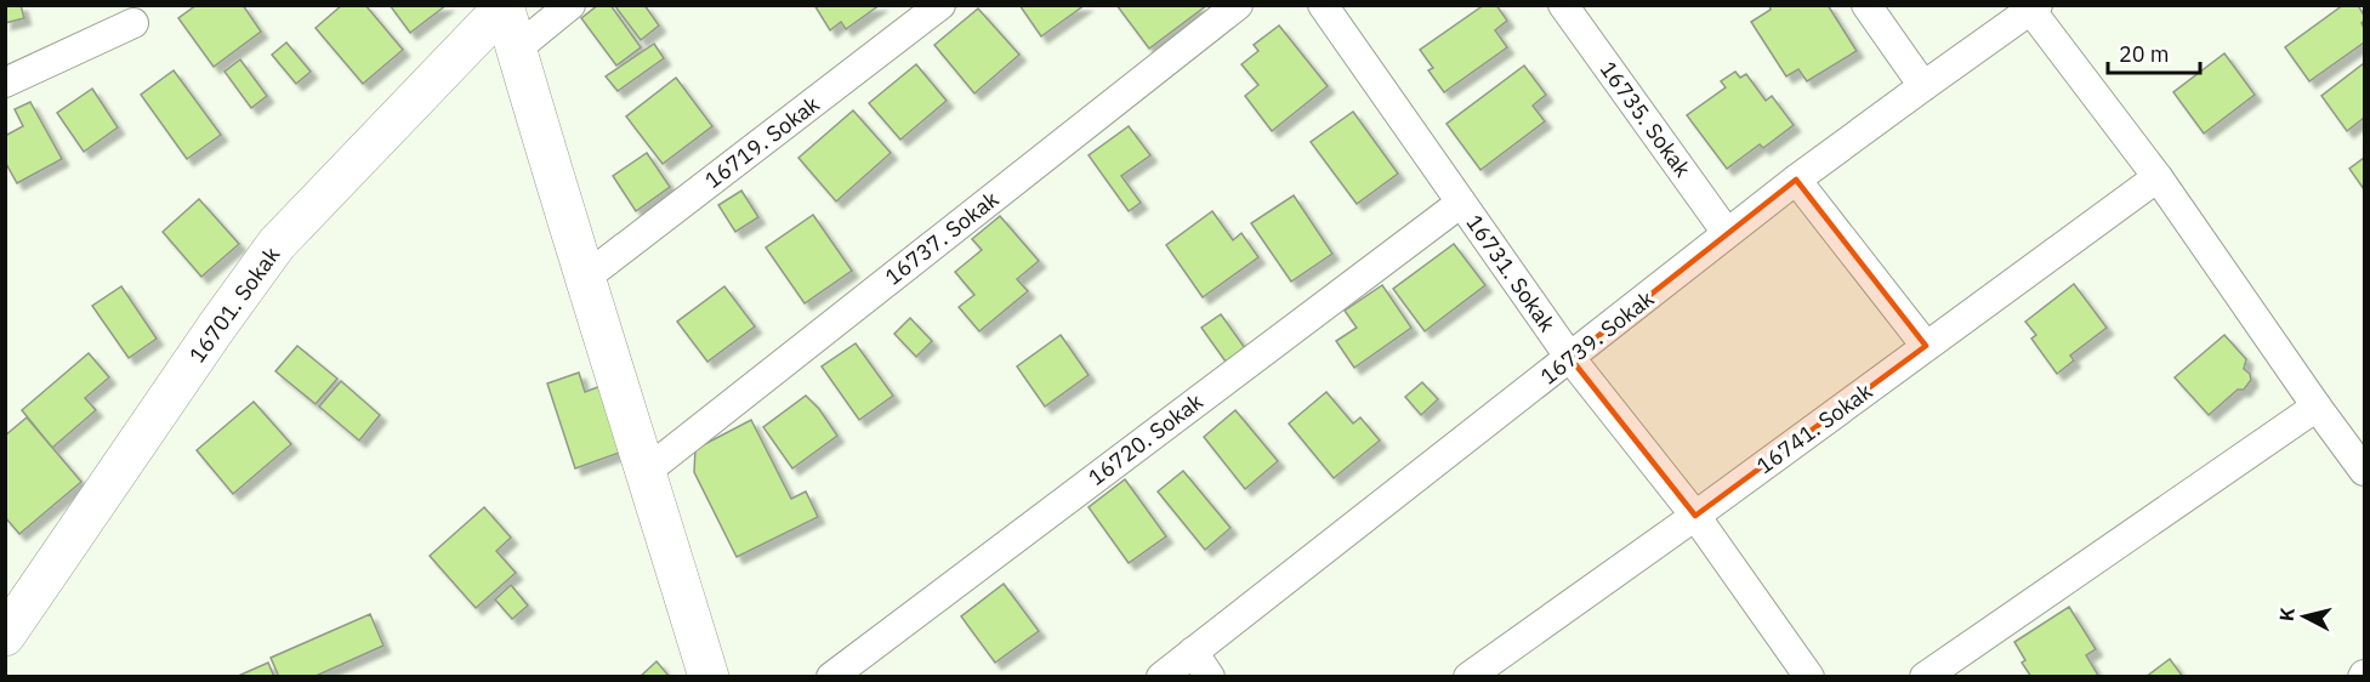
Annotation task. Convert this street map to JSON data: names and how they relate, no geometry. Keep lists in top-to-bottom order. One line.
{"streets":{"street":["16735. Sokak","16719. Sokak","16737. Sokak","16731. Sokak","16701. Sokak","16739. Sokak","16741. Sokak","16720. Sokak"]},"crossings":[["16735. Sokak","16739. Sokak"],["16731. Sokak","16739. Sokak"],["16731. Sokak","16741. Sokak"],["16731. Sokak","16720. Sokak"]],"scale_bar":"20 m","north":"left"}
